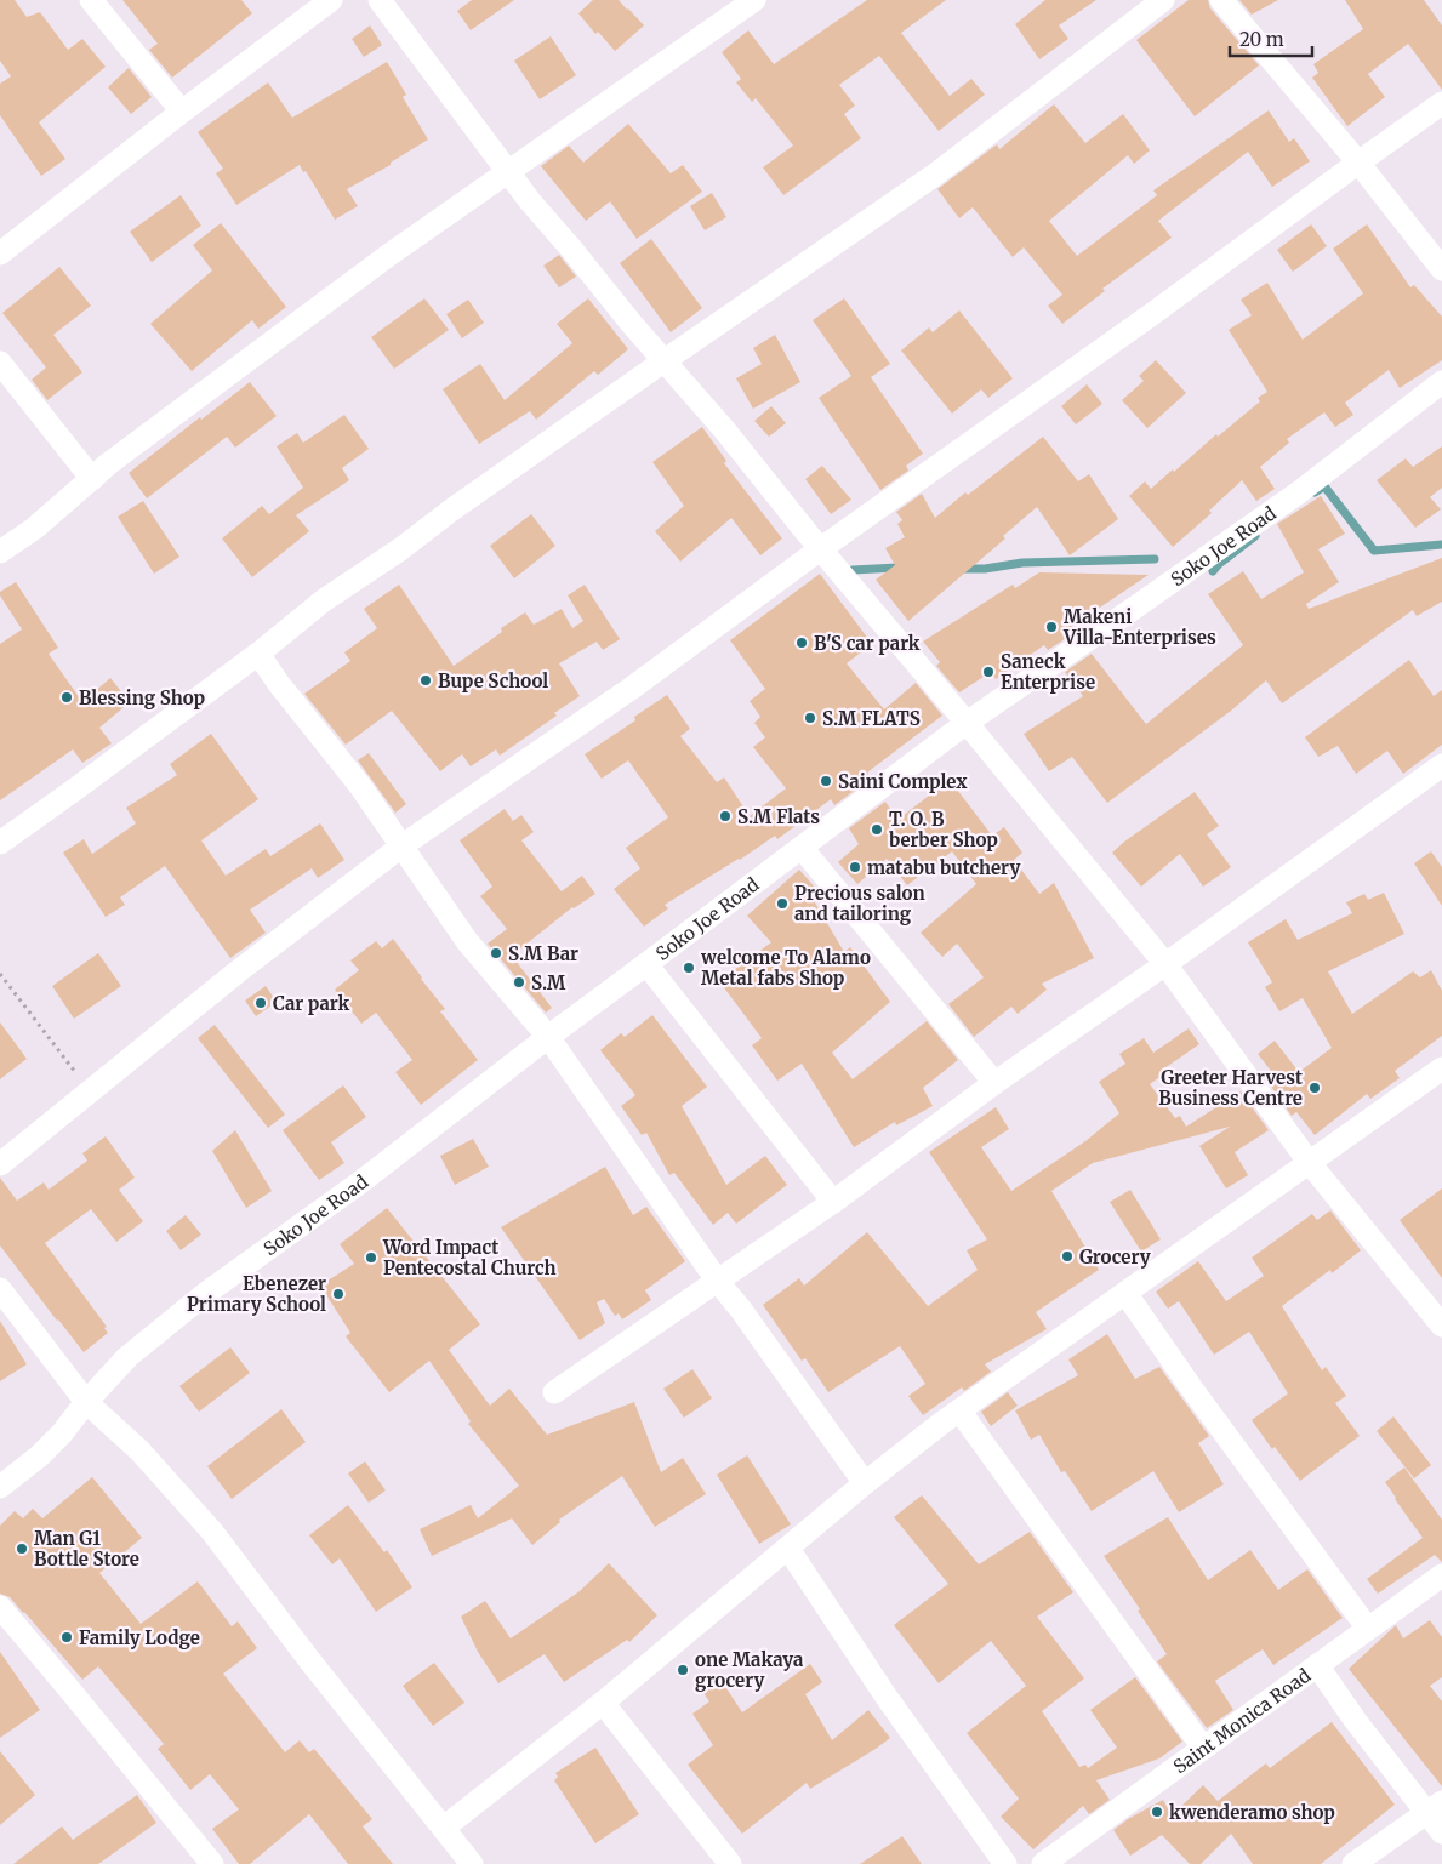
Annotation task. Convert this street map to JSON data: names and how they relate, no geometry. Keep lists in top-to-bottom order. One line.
{"streets":{"street":["Soko Joe Road","Saint Monica Road"]},"places":["Makeni Villa-Enterprises","B'S car park","Saneck Enterprise","Bupe School","Blessing Shop","S.M FLATS","Saini Complex","S.M Flats","T. O. B berber Shop","matabu butchery","Precious salon and tailoring","S.M Bar","welcome To Alamo Metal fabs Shop","S.M","Car park","Greeter Harvest Business Centre","Grocery","Word Impact Pentecostal Church","Ebenezer Primary School","Man G1 Bottle Store","Family Lodge","one Makaya grocery","kwenderamo shop"],"scale_bar":"20 m"}
